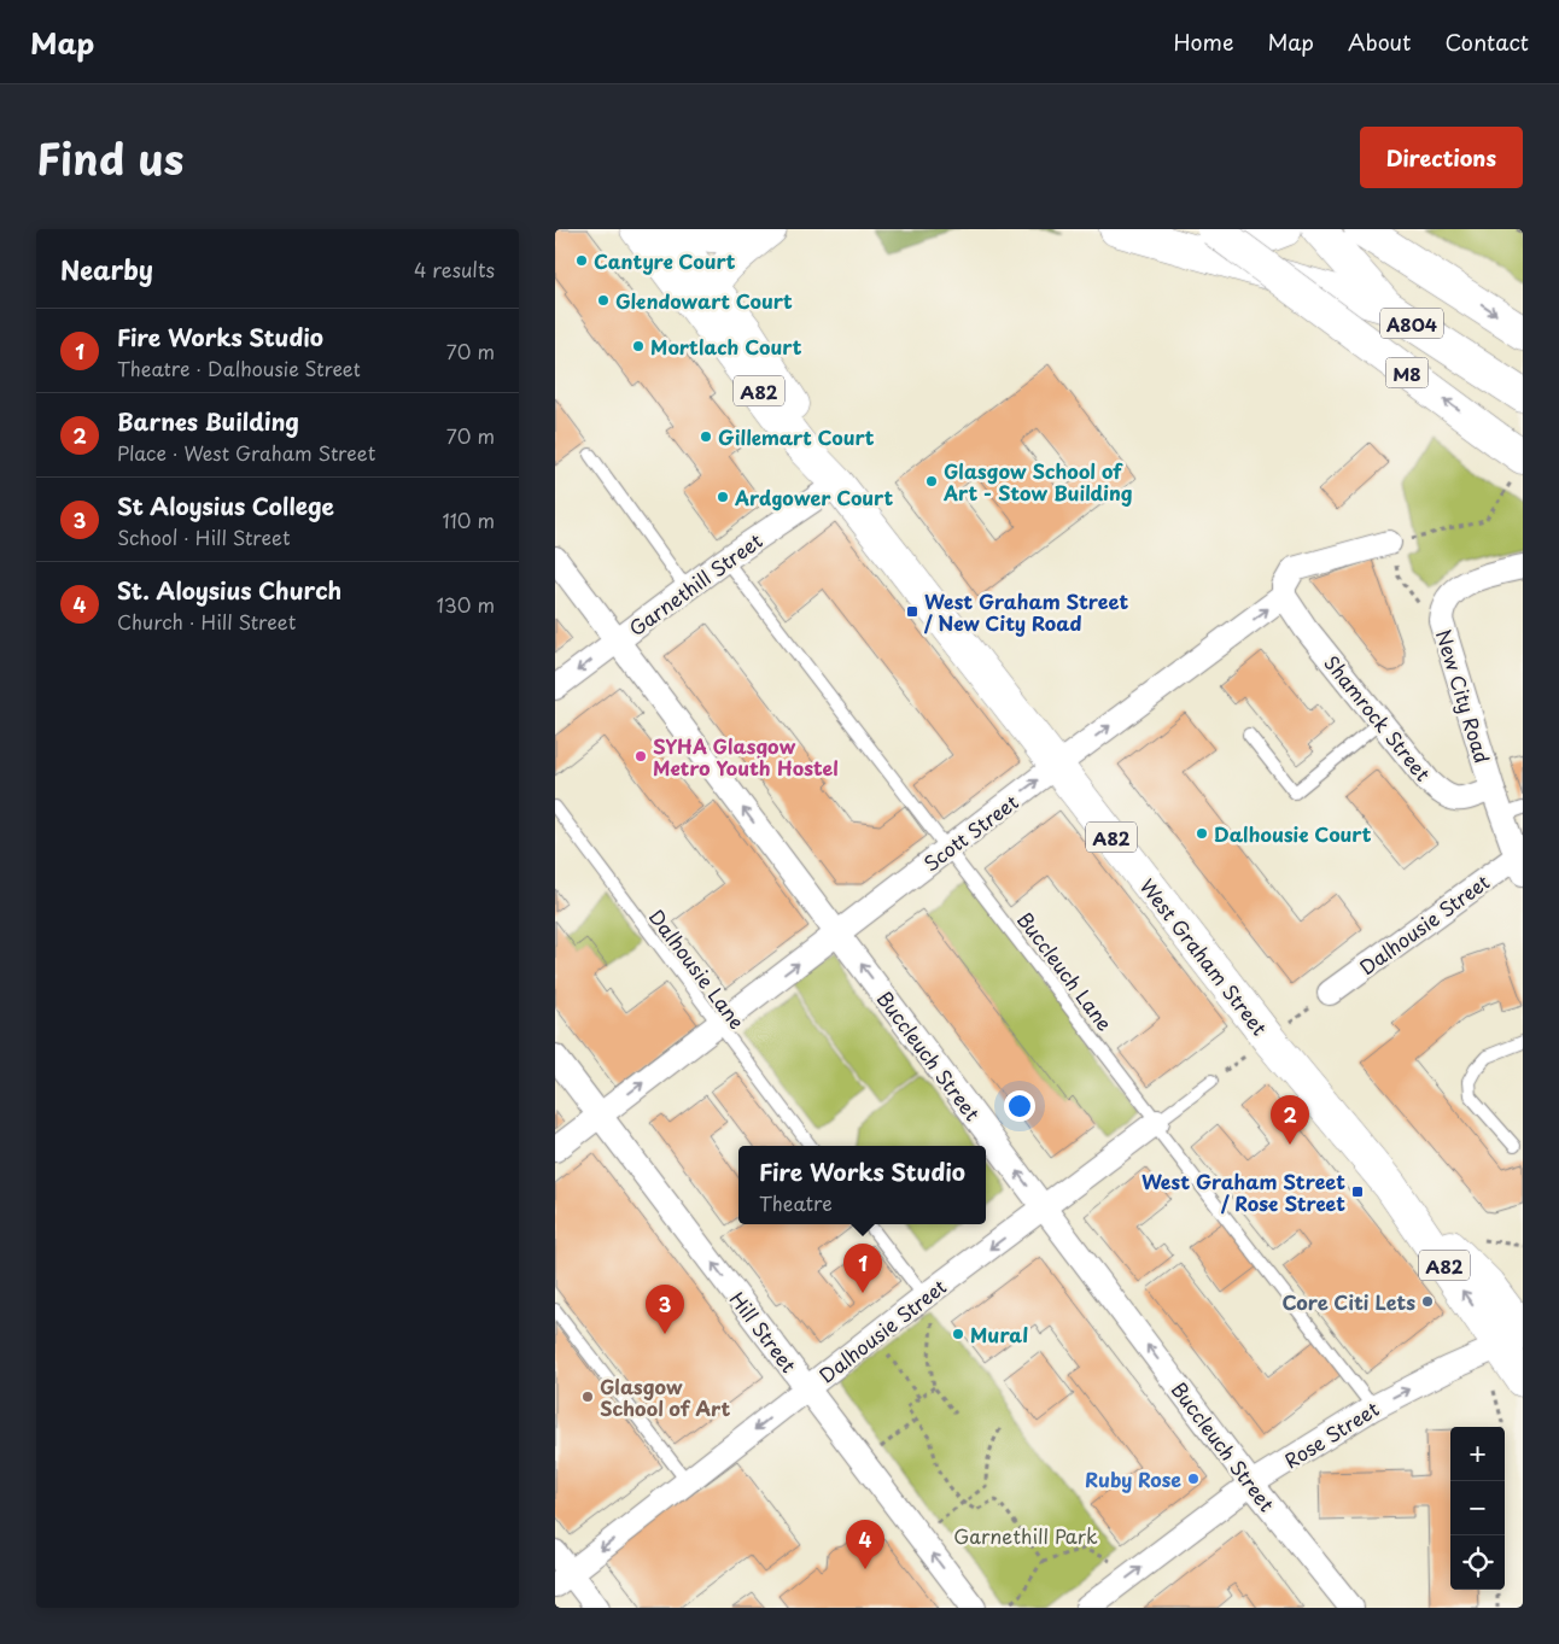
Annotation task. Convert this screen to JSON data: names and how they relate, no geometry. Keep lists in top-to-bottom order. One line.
{"streets":{"main road":["A804","M8","A82","West Graham Street"],"street":["Garnethill Street","New City Road","Shamrock Street","Scott Street","Dalhousie Street","Buccleuch Street","Hill Street","Rose Street"],"lane":["Dalhousie Lane","Buccleuch Lane"]},"crossings":[["A804","M8"],["A82","West Graham Street"],["A82","Rose Street"],["Garnethill Street","West Graham Street"],["Garnethill Street","Buccleuch Lane"],["Garnethill Street","Buccleuch Street"],["New City Road","Shamrock Street"],["New City Road","Dalhousie Street"],["Shamrock Street","Scott Street"],["Scott Street","West Graham Street"],["Scott Street","Dalhousie Lane"],["Scott Street","Buccleuch Lane"],["Scott Street","Buccleuch Street"],["Scott Street","Hill Street"],["Dalhousie Street","Buccleuch Lane"],["Dalhousie Street","Buccleuch Street"],["Dalhousie Street","Hill Street"],["West Graham Street","Rose Street"],["Buccleuch Lane","Rose Street"],["Buccleuch Street","Rose Street"]],"one_way":["Scott Street","Dalhousie Street","Buccleuch Street","Hill Street","Rose Street"],"parks":["Garnethill Park"],"places":{"other":["Cantyre Court","Glendowart Court","Mortlach Court","Gillemart Court","Glasgow School of Art - Stow Building","Ardgower Court","SYHA Glasgow Metro Youth Hostel","Dalhousie Court","Core Citi Lets","Mural","Glasgow School of Art","Ruby Rose"],"transit":["West Graham Street / New City Road","West Graham Street / Rose Street"]},"page":{"header":"Map","nav":["Home","Map","About","Contact"],"title":"Find us","buttons":"Directions","heading":["Nearby","4 results"],"list":[{"mark":"1","name":"Fire Works Studio","note":"Theatre · Dalhousie Street","value":"70 m"},{"mark":"2","name":"Barnes Building","note":"Place · West Graham Street","value":"70 m"},{"mark":"3","name":"St Aloysius College","note":"School · Hill Street","value":"110 m"},{"mark":"4","name":"St. Aloysius Church","note":"Church · Hill Street","value":"130 m"}],"pins":["2","1","3","4"],"popup":["Fire Works Studio","Theatre"],"map_buttons":["+","−"]}}
